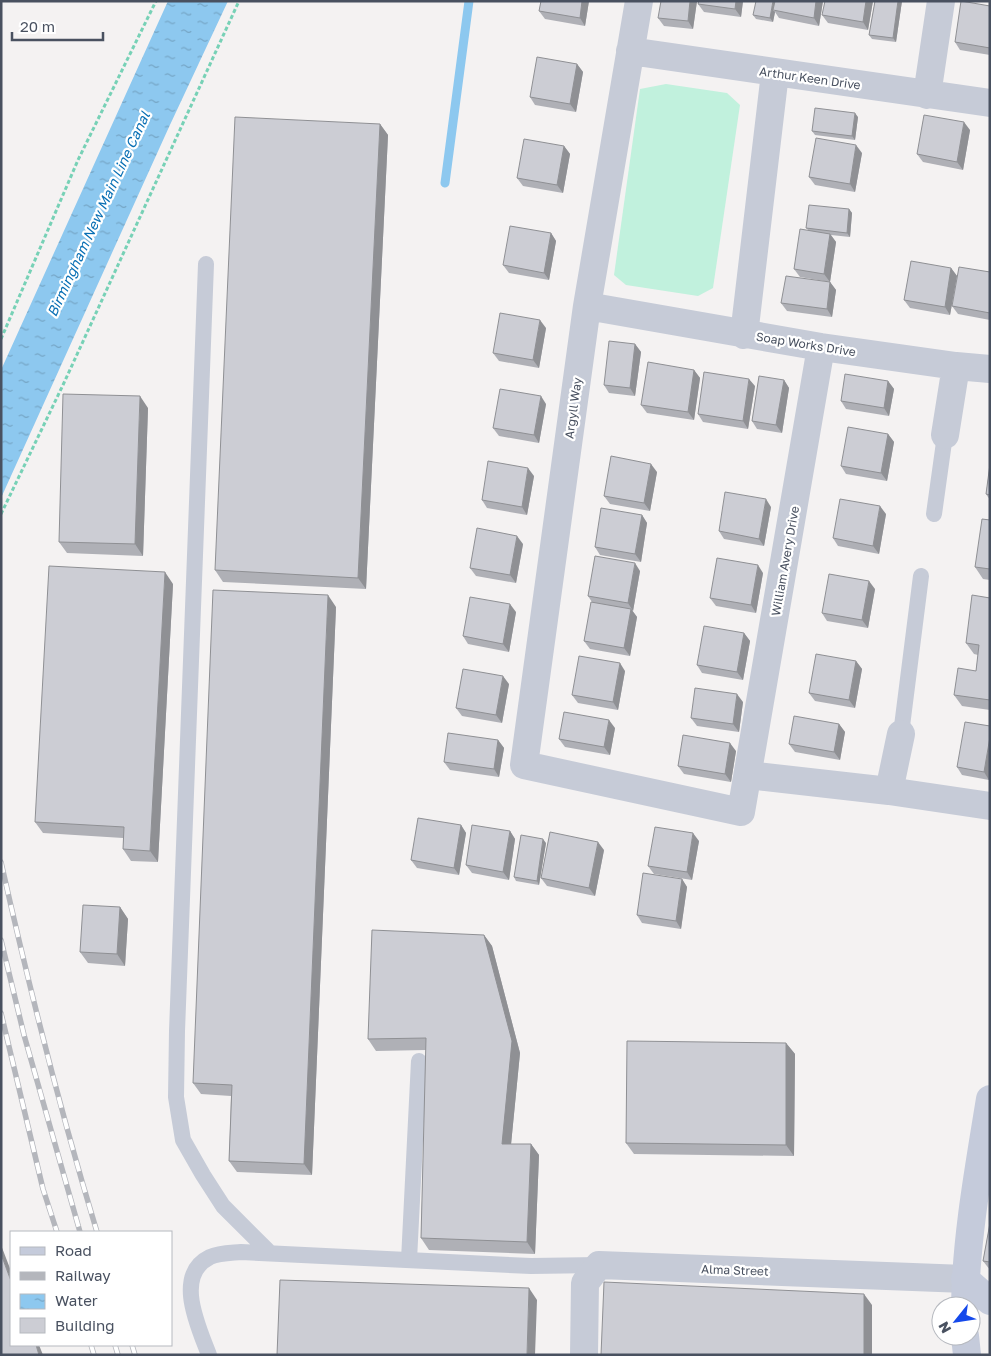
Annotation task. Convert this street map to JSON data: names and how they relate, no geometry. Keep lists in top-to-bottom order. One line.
{"streets":{"street":["Arthur Keen Drive","Soap Works Drive","Argyll Way","William Avery Drive","Alma Street"]},"crossings":[["Arthur Keen Drive","Argyll Way"],["Soap Works Drive","Argyll Way"],["Soap Works Drive","William Avery Drive"],["Argyll Way","William Avery Drive"]],"water":["Birmingham New Main Line Canal"],"legend":["Road","Railway","Water","Building"],"scale_bar":"20 m","north":"bottom left"}
